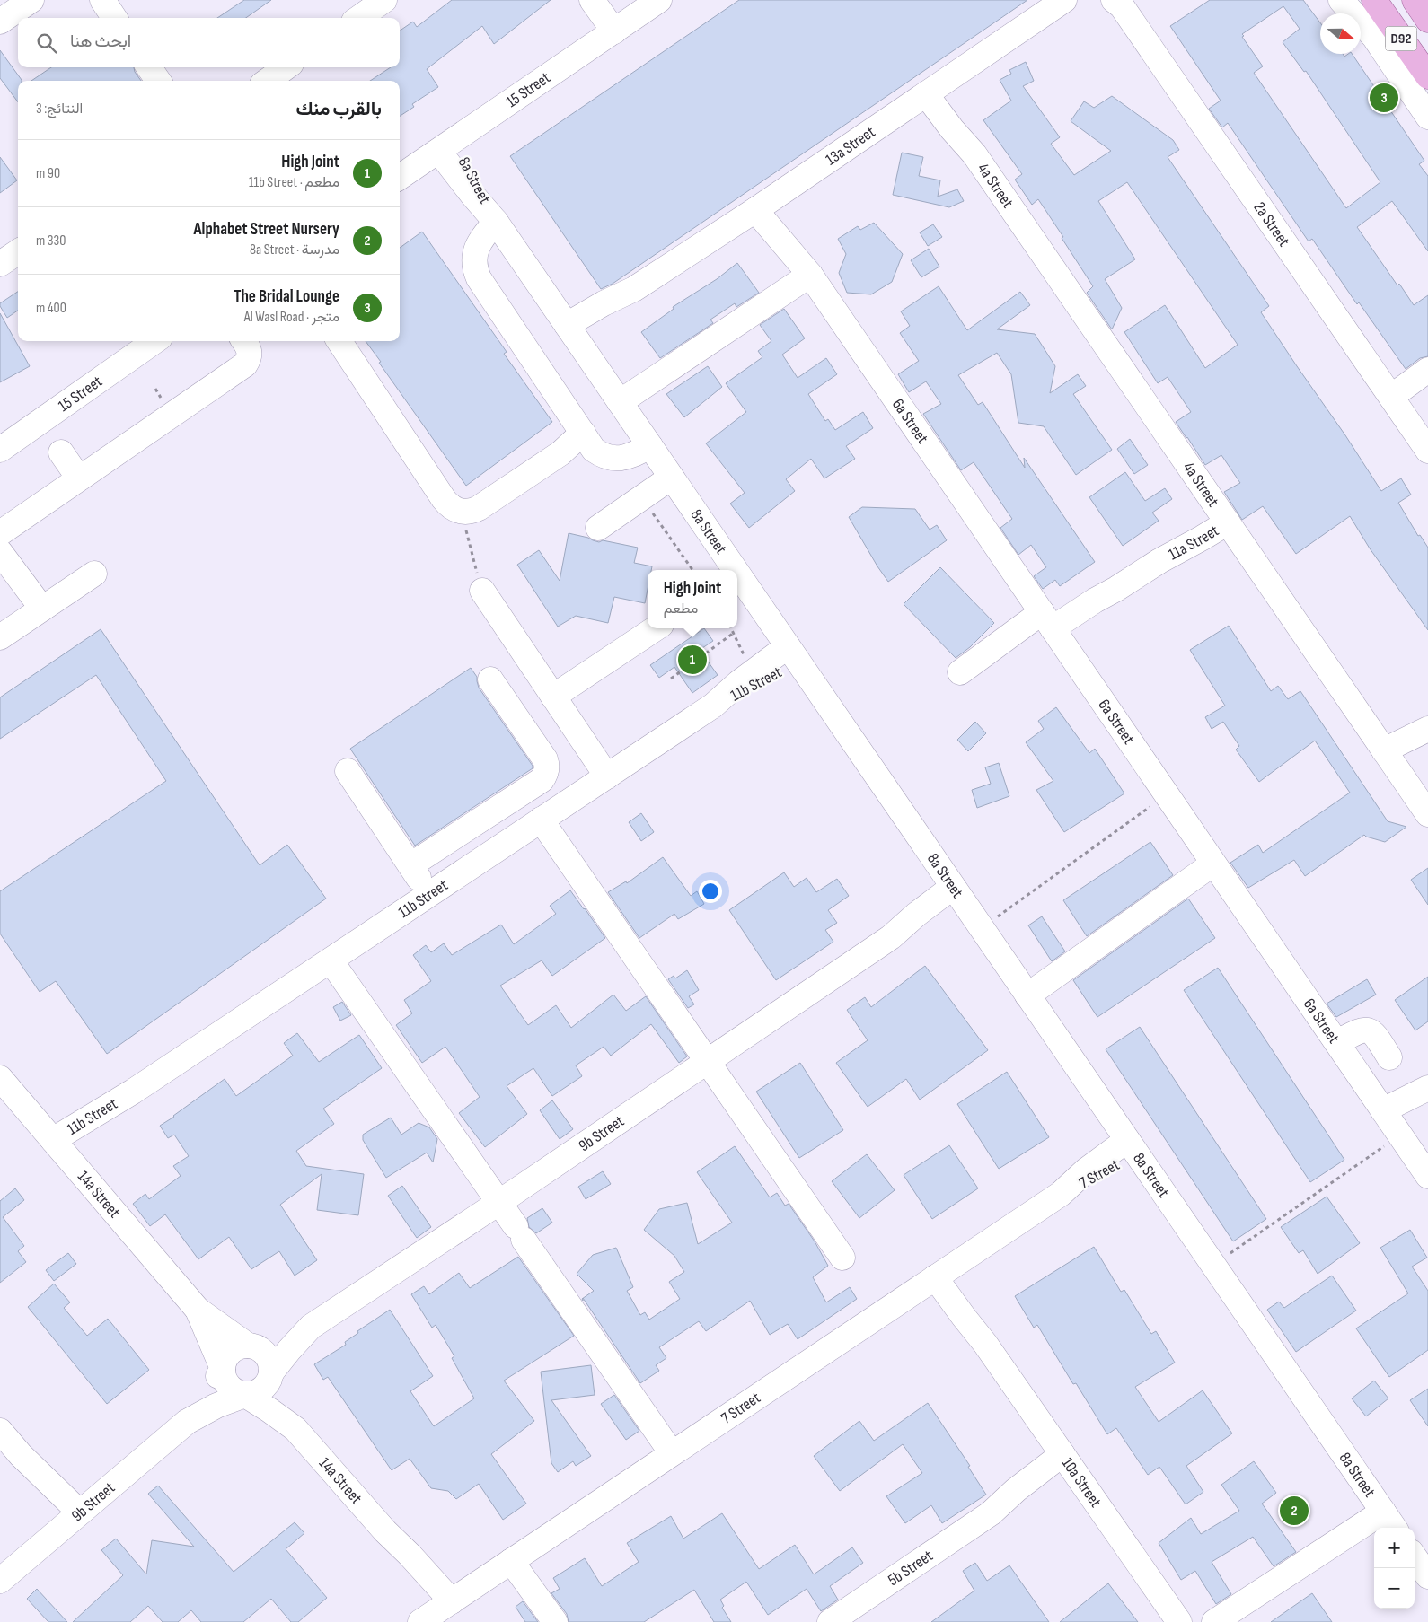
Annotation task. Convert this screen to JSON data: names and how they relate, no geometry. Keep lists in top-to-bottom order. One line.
{"streets":{"main road":["D92"],"street":["15 Street","13a Street","8a Street","4a Street","2a Street","6a Street","11a Street","11b Street","9b Street","7 Street","14a Street","10a Street","5b Street"]},"crossings":[["15 Street","8a Street"],["13a Street","8a Street"],["13a Street","4a Street"],["13a Street","6a Street"],["8a Street","11b Street"],["8a Street","9b Street"],["8a Street","7 Street"],["4a Street","11a Street"],["6a Street","11a Street"],["11b Street","14a Street"],["9b Street","14a Street"],["7 Street","14a Street"],["7 Street","10a Street"],["10a Street","5b Street"]],"north":"right","page":{"search":"ابحث هنا","heading":["بالقرب منك","النتائج: 3"],"pins":["3","1","2"],"list":[{"mark":"1","name":"High Joint","note":"مطعم · 11b Street","value":"90 m"},{"mark":"2","name":"Alphabet Street Nursery","note":"مدرسة · 8a Street","value":"330 m"},{"mark":"3","name":"The Bridal Lounge","note":"متجر · Al Wasl Road","value":"400 m"}],"popup":["High Joint","مطعم"],"map_buttons":["+","−"]}}
